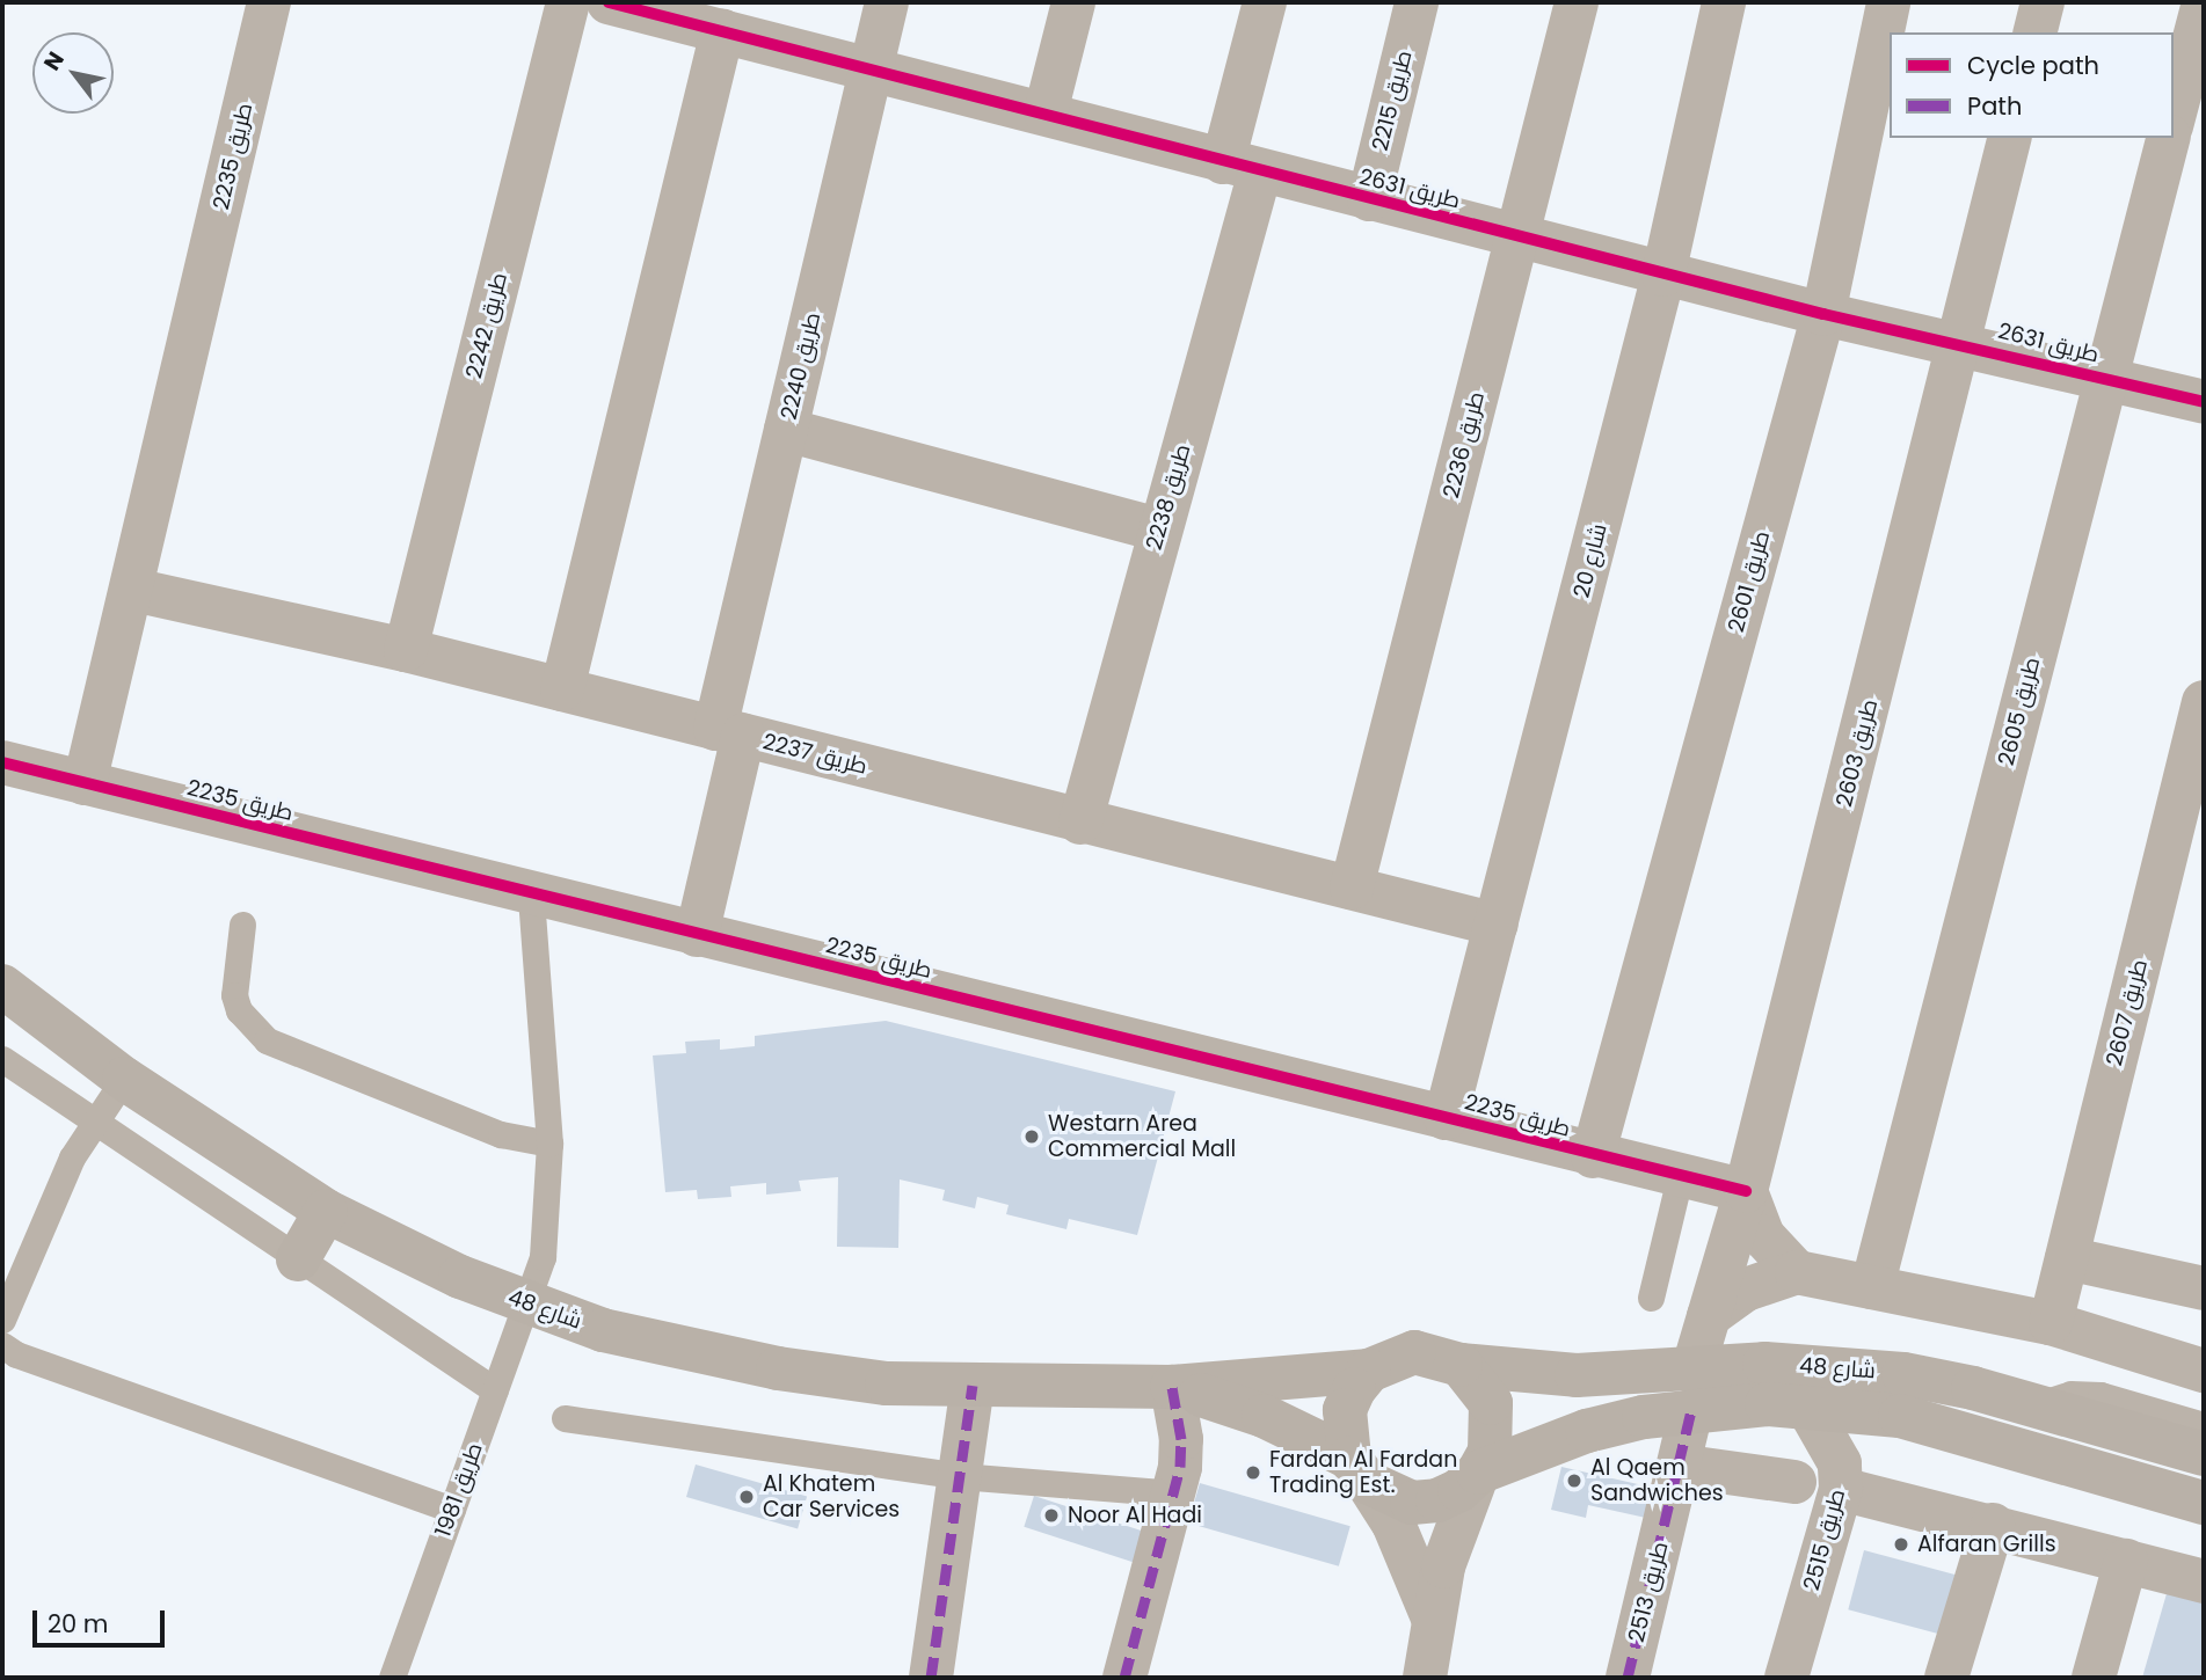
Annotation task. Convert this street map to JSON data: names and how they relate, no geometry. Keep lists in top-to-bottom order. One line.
{"streets":{"street":["طريق 2215","طريق 2235","طريق 2631","طريق 2242","طريق 2240","طريق 2236","طريق 2238","شارع 20","طريق 2601","طريق 2605","طريق 2603","طريق 2237","طريق 2607","شارع 48","طريق 2515","طريق 2513"],"lane":["طريق 1981"]},"crossings":[["طريق 2215","طريق 2631"],["طريق 2235","طريق 2240"],["طريق 2235","شارع 20"],["طريق 2235","طريق 2601"],["طريق 2235","طريق 2603"],["طريق 2235","طريق 2237"],["طريق 2235","طريق 1981"],["طريق 2631","طريق 2240"],["طريق 2631","طريق 2236"],["طريق 2631","طريق 2238"],["طريق 2631","شارع 20"],["طريق 2631","طريق 2601"],["طريق 2631","طريق 2605"],["طريق 2631","طريق 2603"],["طريق 2242","طريق 2237"],["طريق 2240","طريق 2237"],["طريق 2236","طريق 2237"],["طريق 2238","طريق 2237"],["شارع 20","طريق 2237"],["طريق 2603","شارع 48"],["طريق 2603","طريق 2513"],["شارع 48","طريق 1981"],["شارع 48","طريق 2515"],["شارع 48","طريق 2513"]],"places":["Westarn Area Commercial Mall","Fardan Al Fardan Trading Est.","Al Qaem Sandwiches","Al Khatem Car Services","Noor Al Hadi","Alfaran Grills"],"legend":["Cycle path","Path"],"scale_bar":"20 m","north":"top left"}
